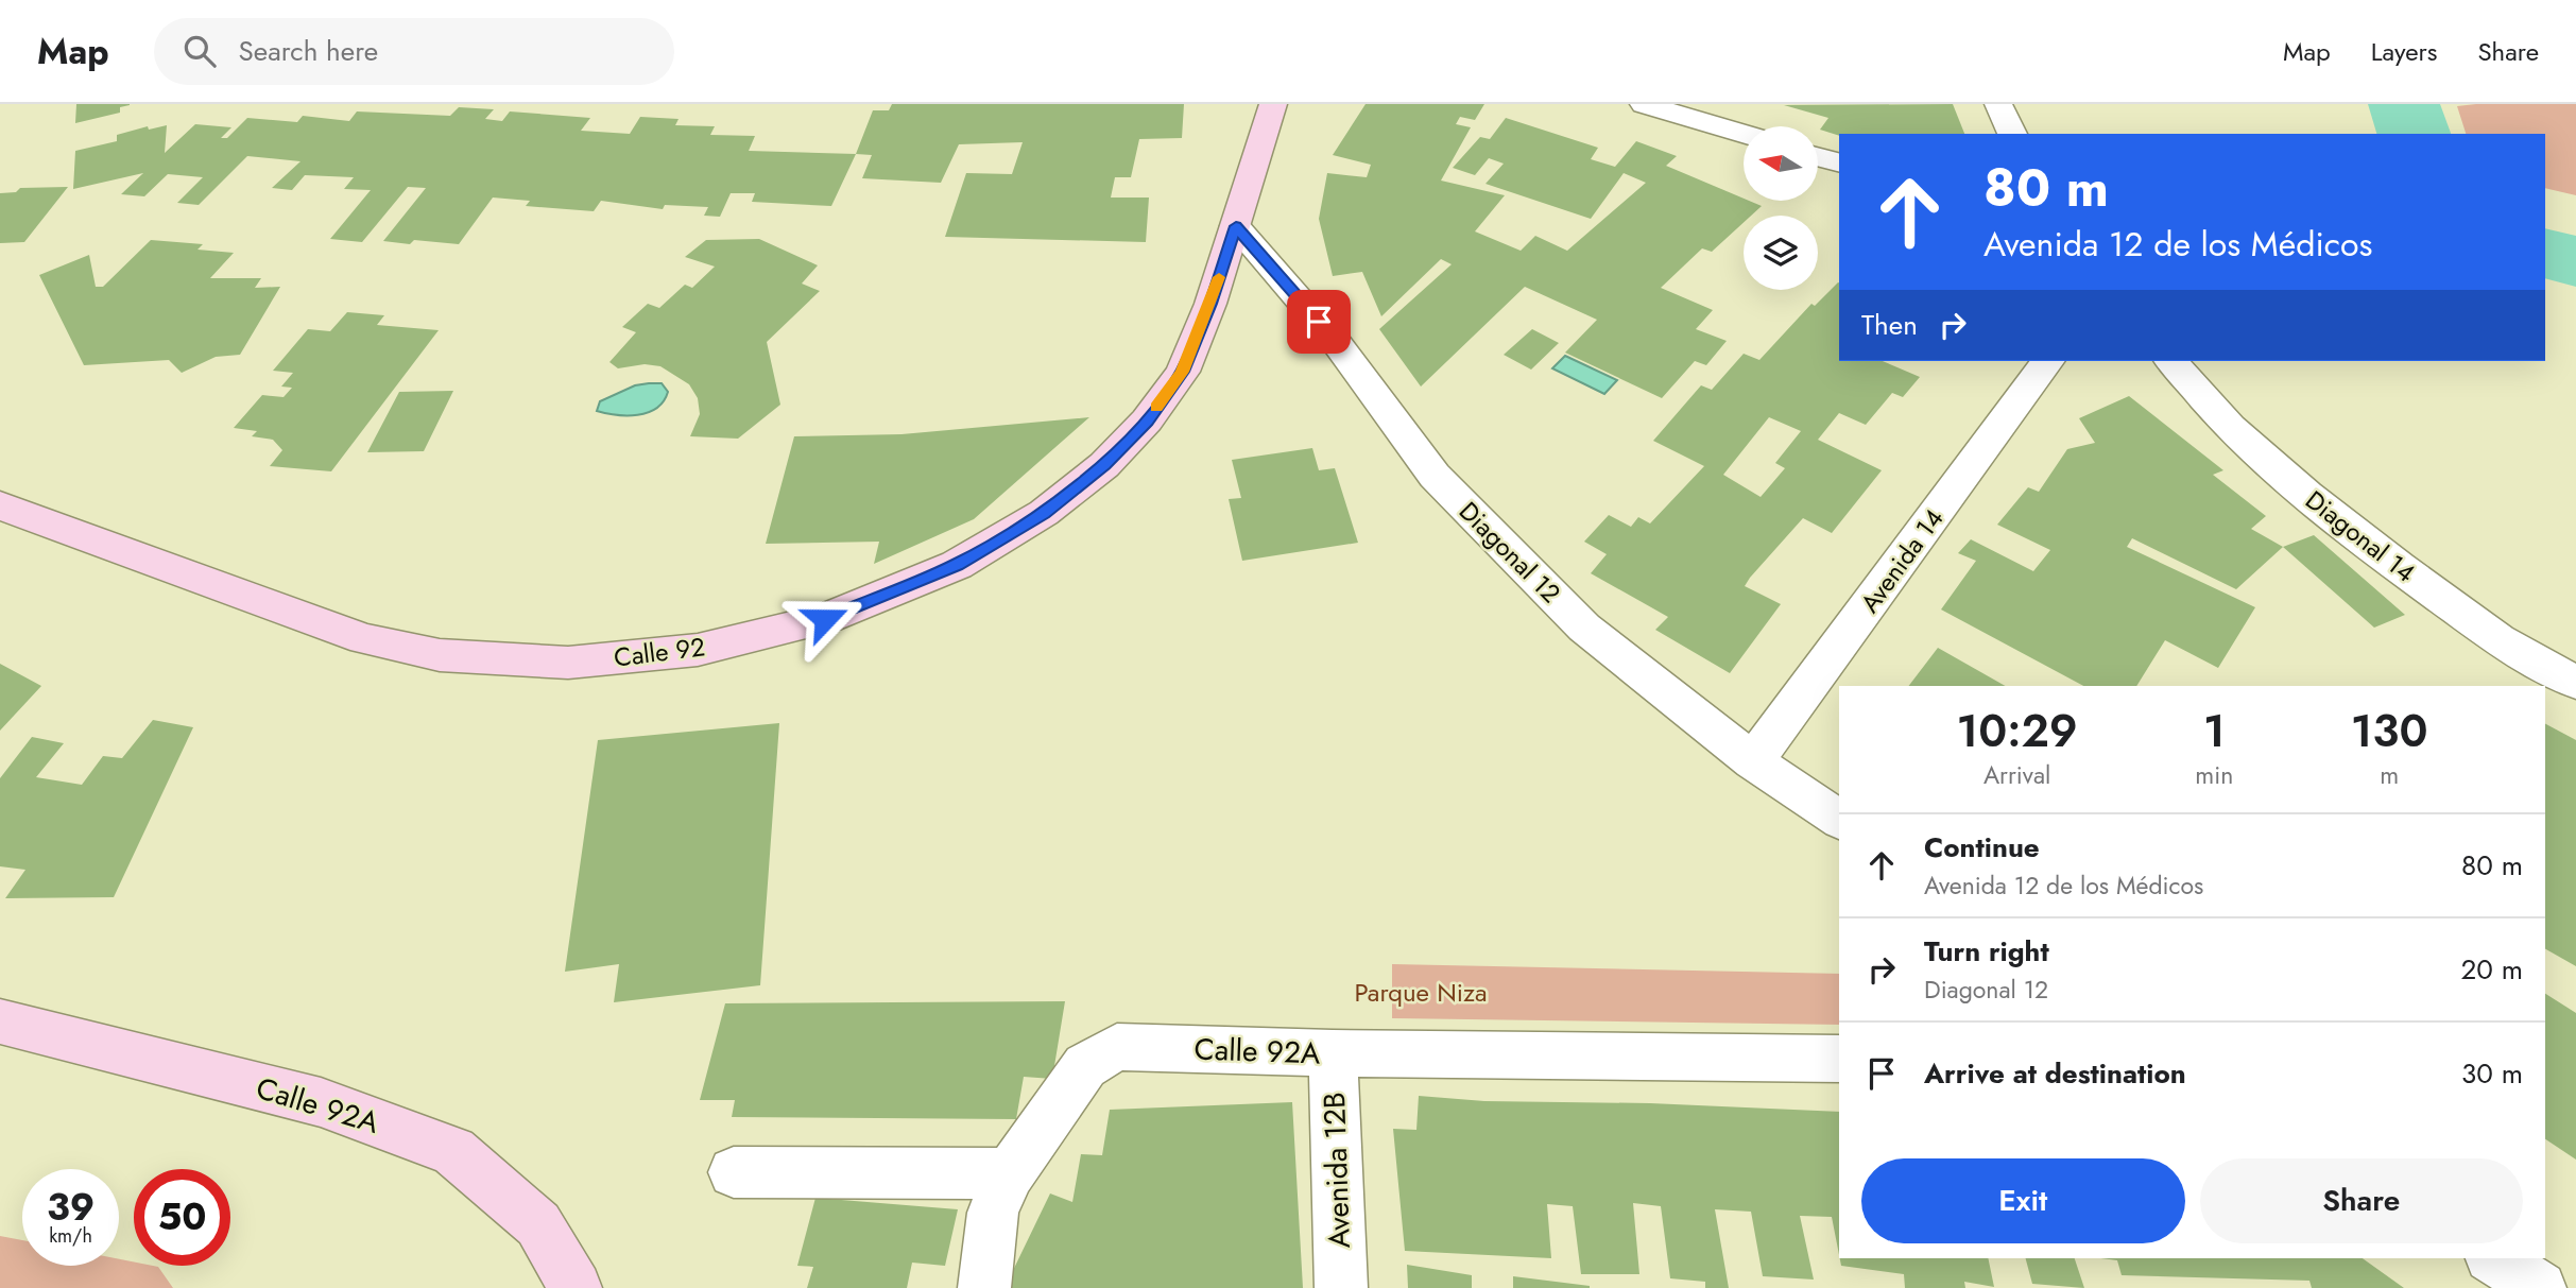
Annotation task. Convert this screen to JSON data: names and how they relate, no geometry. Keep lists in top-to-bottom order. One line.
{"streets":{"main road":["Calle 92","Calle 92A"],"street":["Diagonal 14","Diagonal 12","Avenida 14","Avenida 12B"]},"crossings":[["Diagonal 12","Avenida 14"],["Diagonal 12","Calle 92"],["Calle 92A","Avenida 12B"]],"parks":["Parque Niza"],"north":"left","page":{"header":"Map","search":"Search here","nav":["Map","Layers","Share"],"turn":["80 m","Avenida 12 de los Médicos"],"then":"Then","eta":["10:29","Arrival","1","min","130","m"],"list":[{"name":"Continue","note":"Avenida 12 de los Médicos","value":"80 m"},{"name":"Turn right","note":"Diagonal 12","value":"20 m"},{"name":"Arrive at destination","value":"30 m"}],"buttons":["Exit","Share"],"speed":"39 km/h","limit":"50"}}
